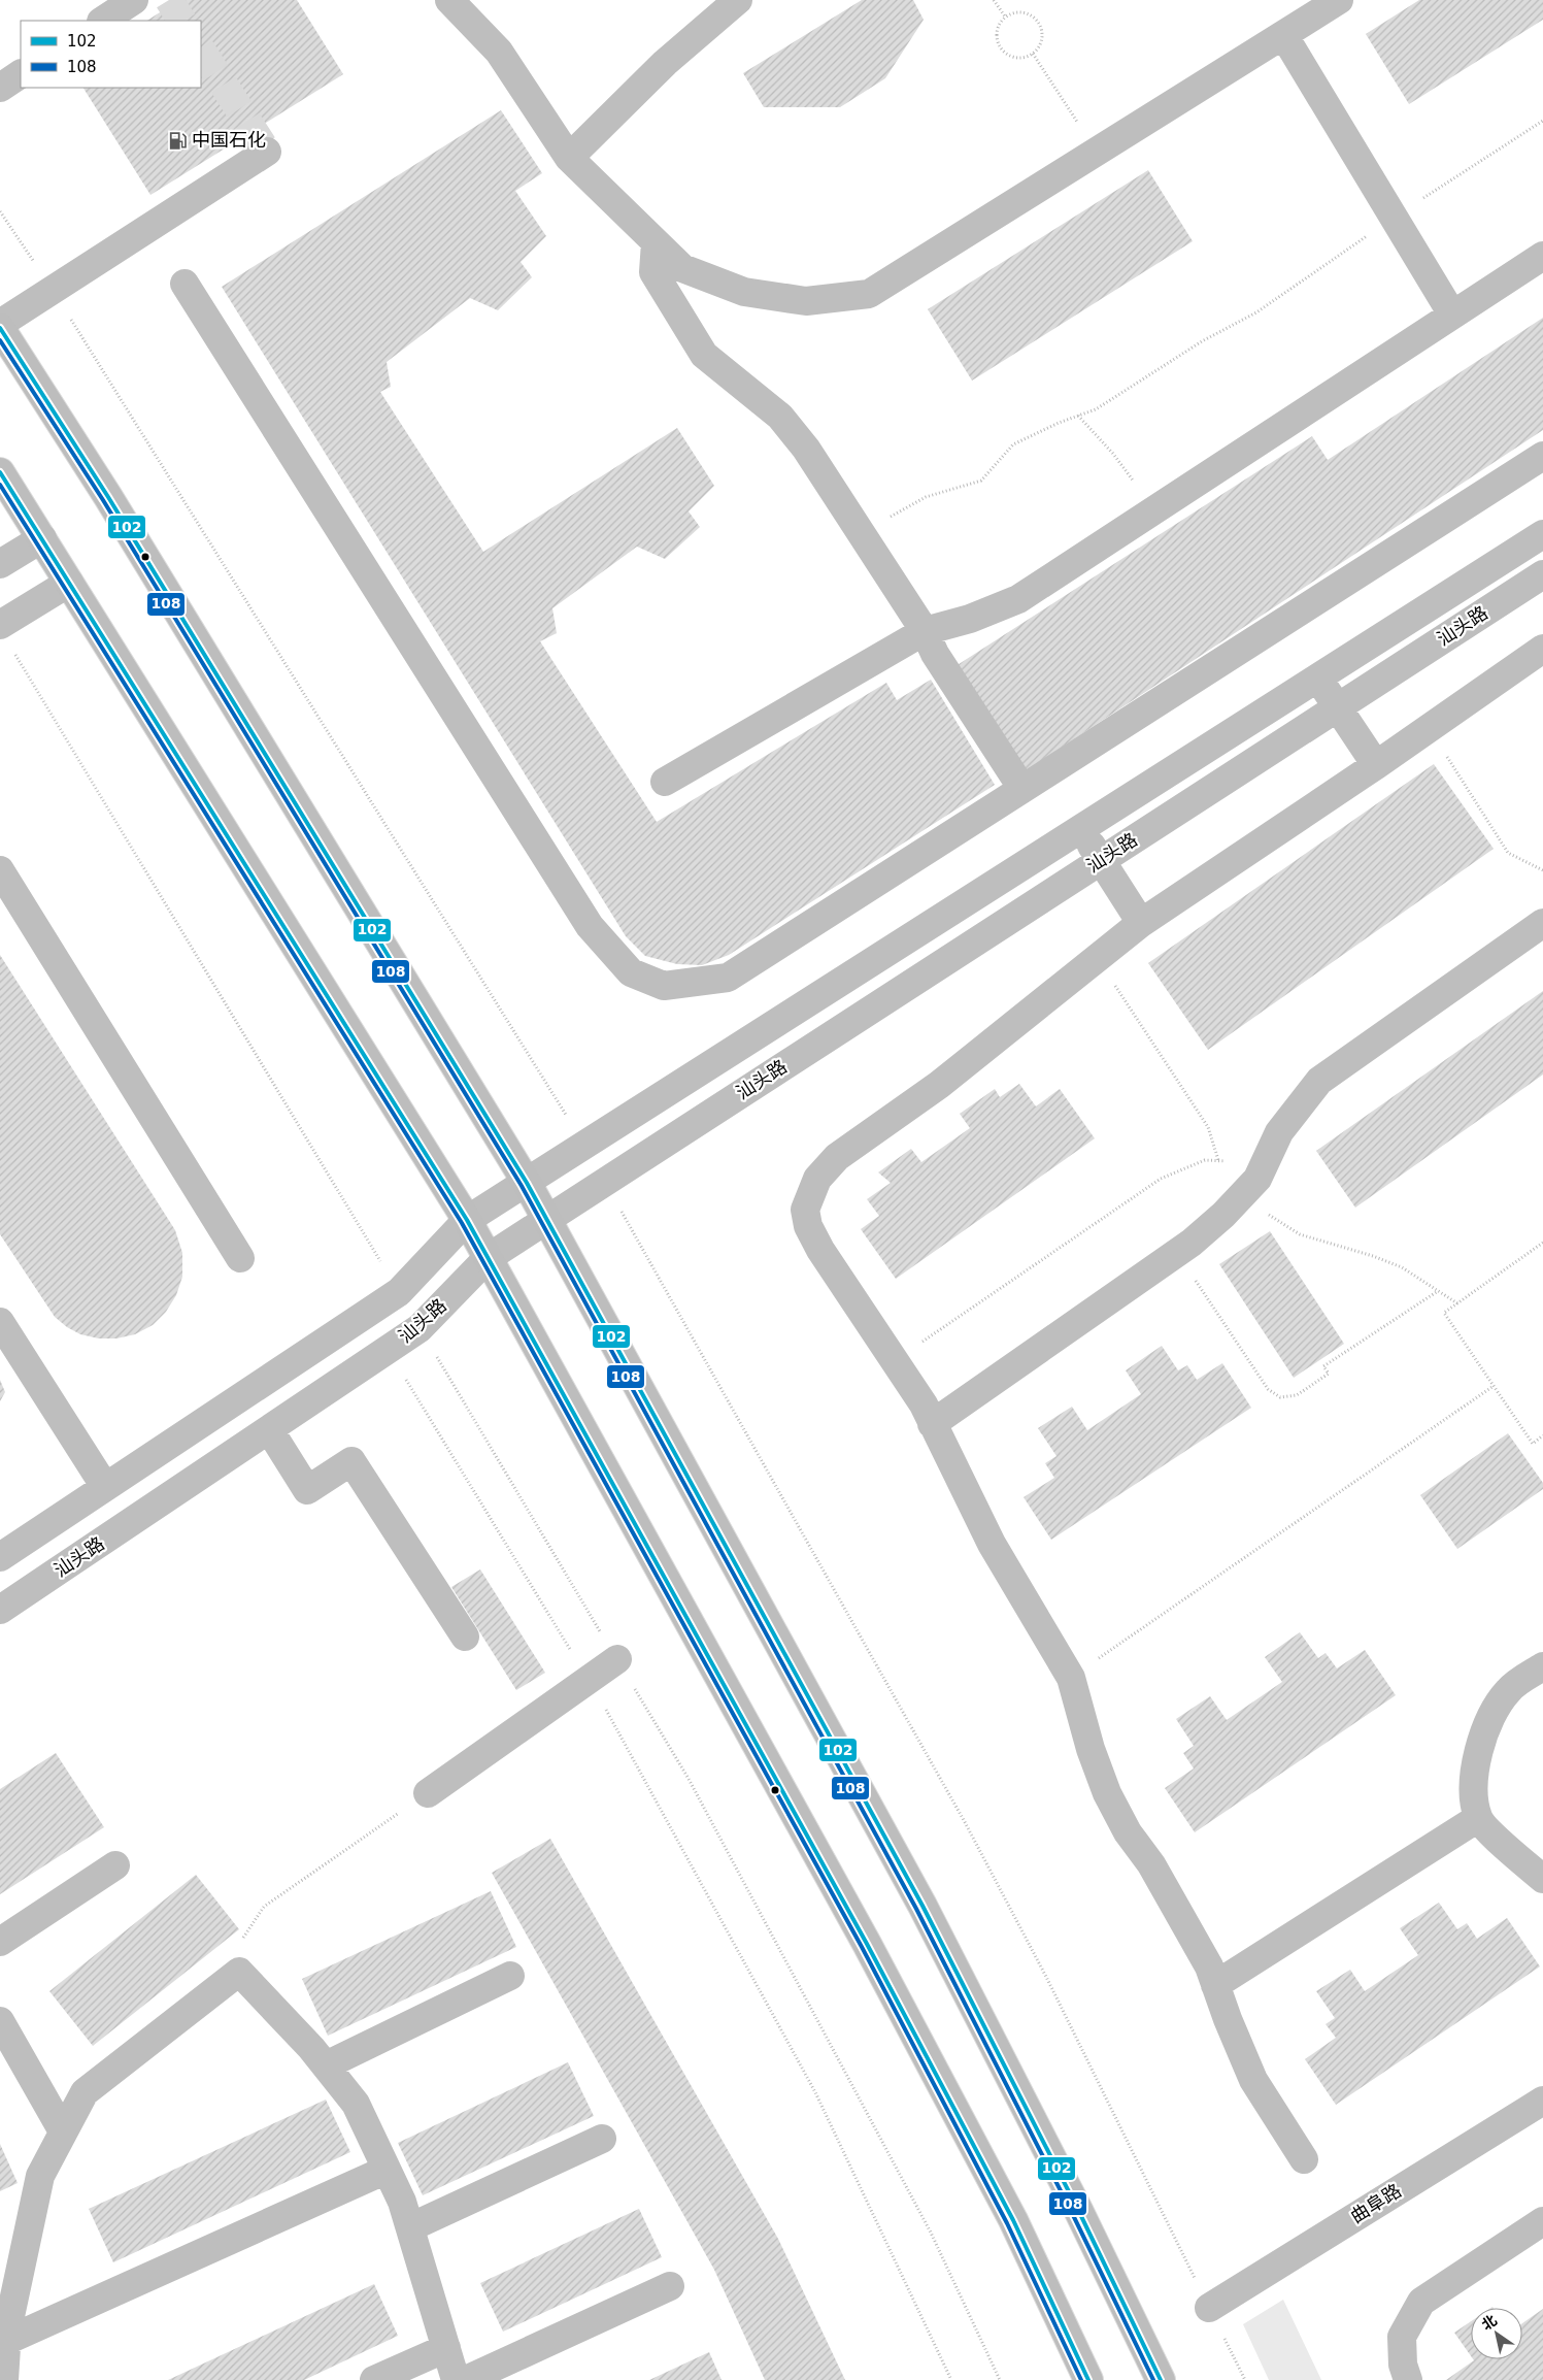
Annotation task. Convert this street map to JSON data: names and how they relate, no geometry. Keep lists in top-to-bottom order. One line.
{"streets":{"street":["汕头路","曲阜路"]},"places":{"fuel station":["中国石化"]},"lines":["transit line 102","transit line 108"],"legend":["102","108"],"north":"top left"}
